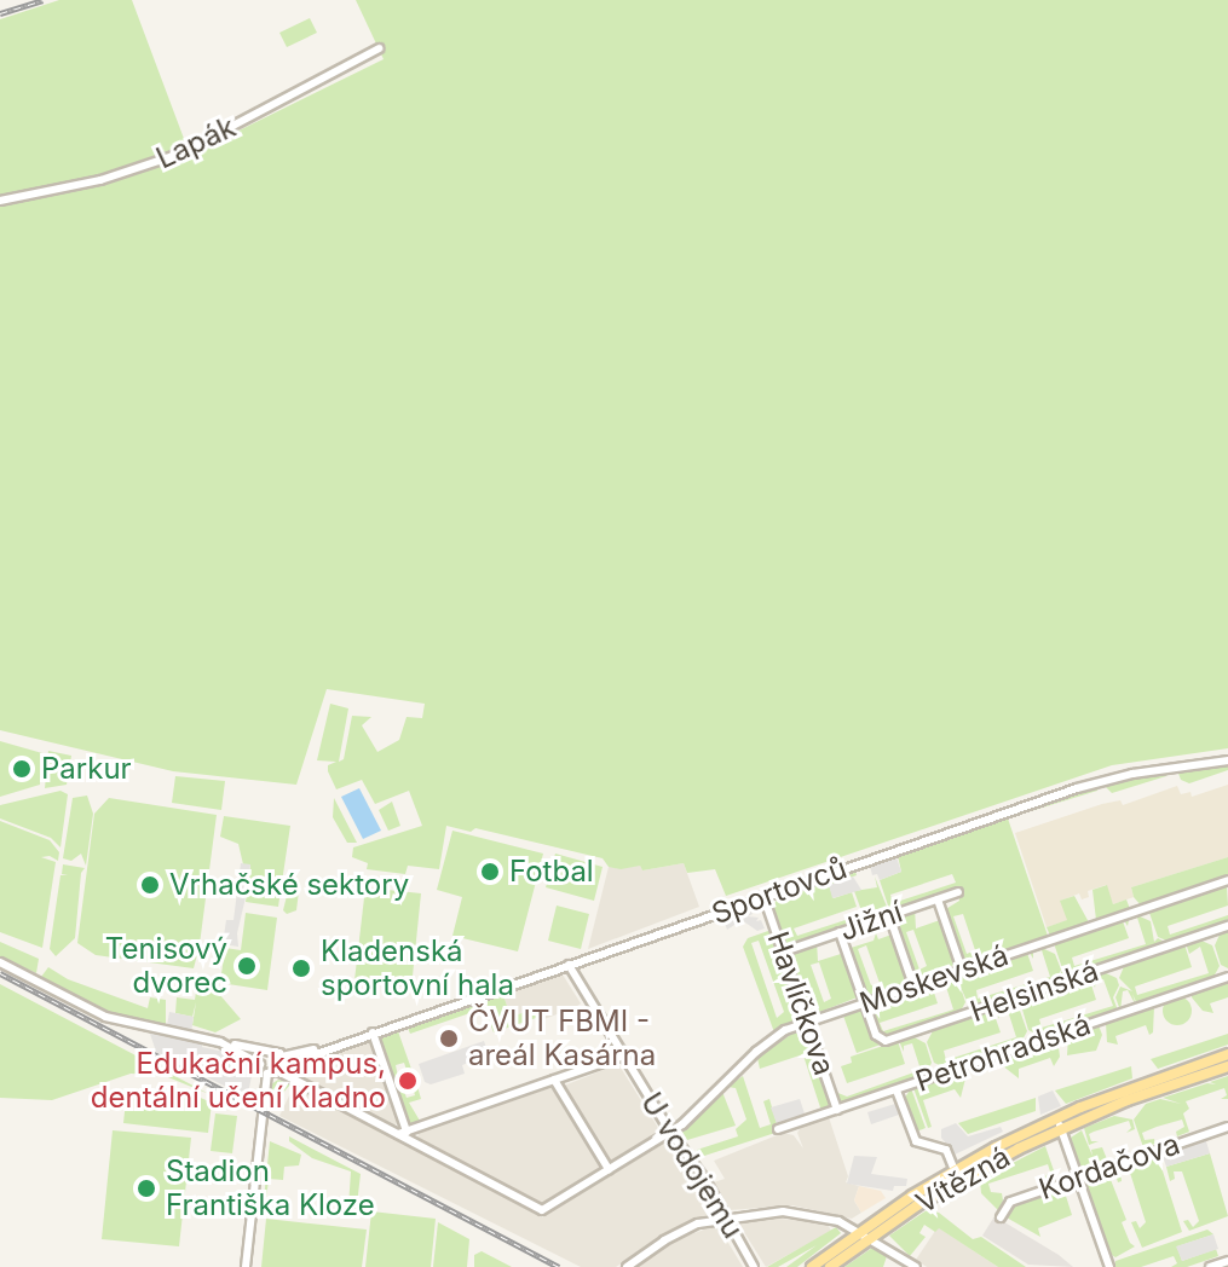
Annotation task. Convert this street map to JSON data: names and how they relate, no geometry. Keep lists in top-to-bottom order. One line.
{"streets":{"main road":["Vítězná"],"street":["Lapák","Sportovců","Jižní","Moskevská","Helsinská","Havlíčkova","Petrohradská","U vodojemu","Kordačova"]},"crossings":[["Sportovců","Havlíčkova"],["Sportovců","U vodojemu"],["Jižní","Havlíčkova"],["Moskevská","Helsinská"],["Moskevská","Havlíčkova"],["Moskevská","U vodojemu"],["Havlíčkova","Petrohradská"],["Petrohradská","Vítězná"]],"places":["Parkur","Fotbal","Vrhačské sektory","Tenisový dvorec","Kladenská sportovní hala","ČVUT FBMI - areál Kasárna","Edukační kampus, dentální učení Kladno","Stadion Františka Kloze"]}
